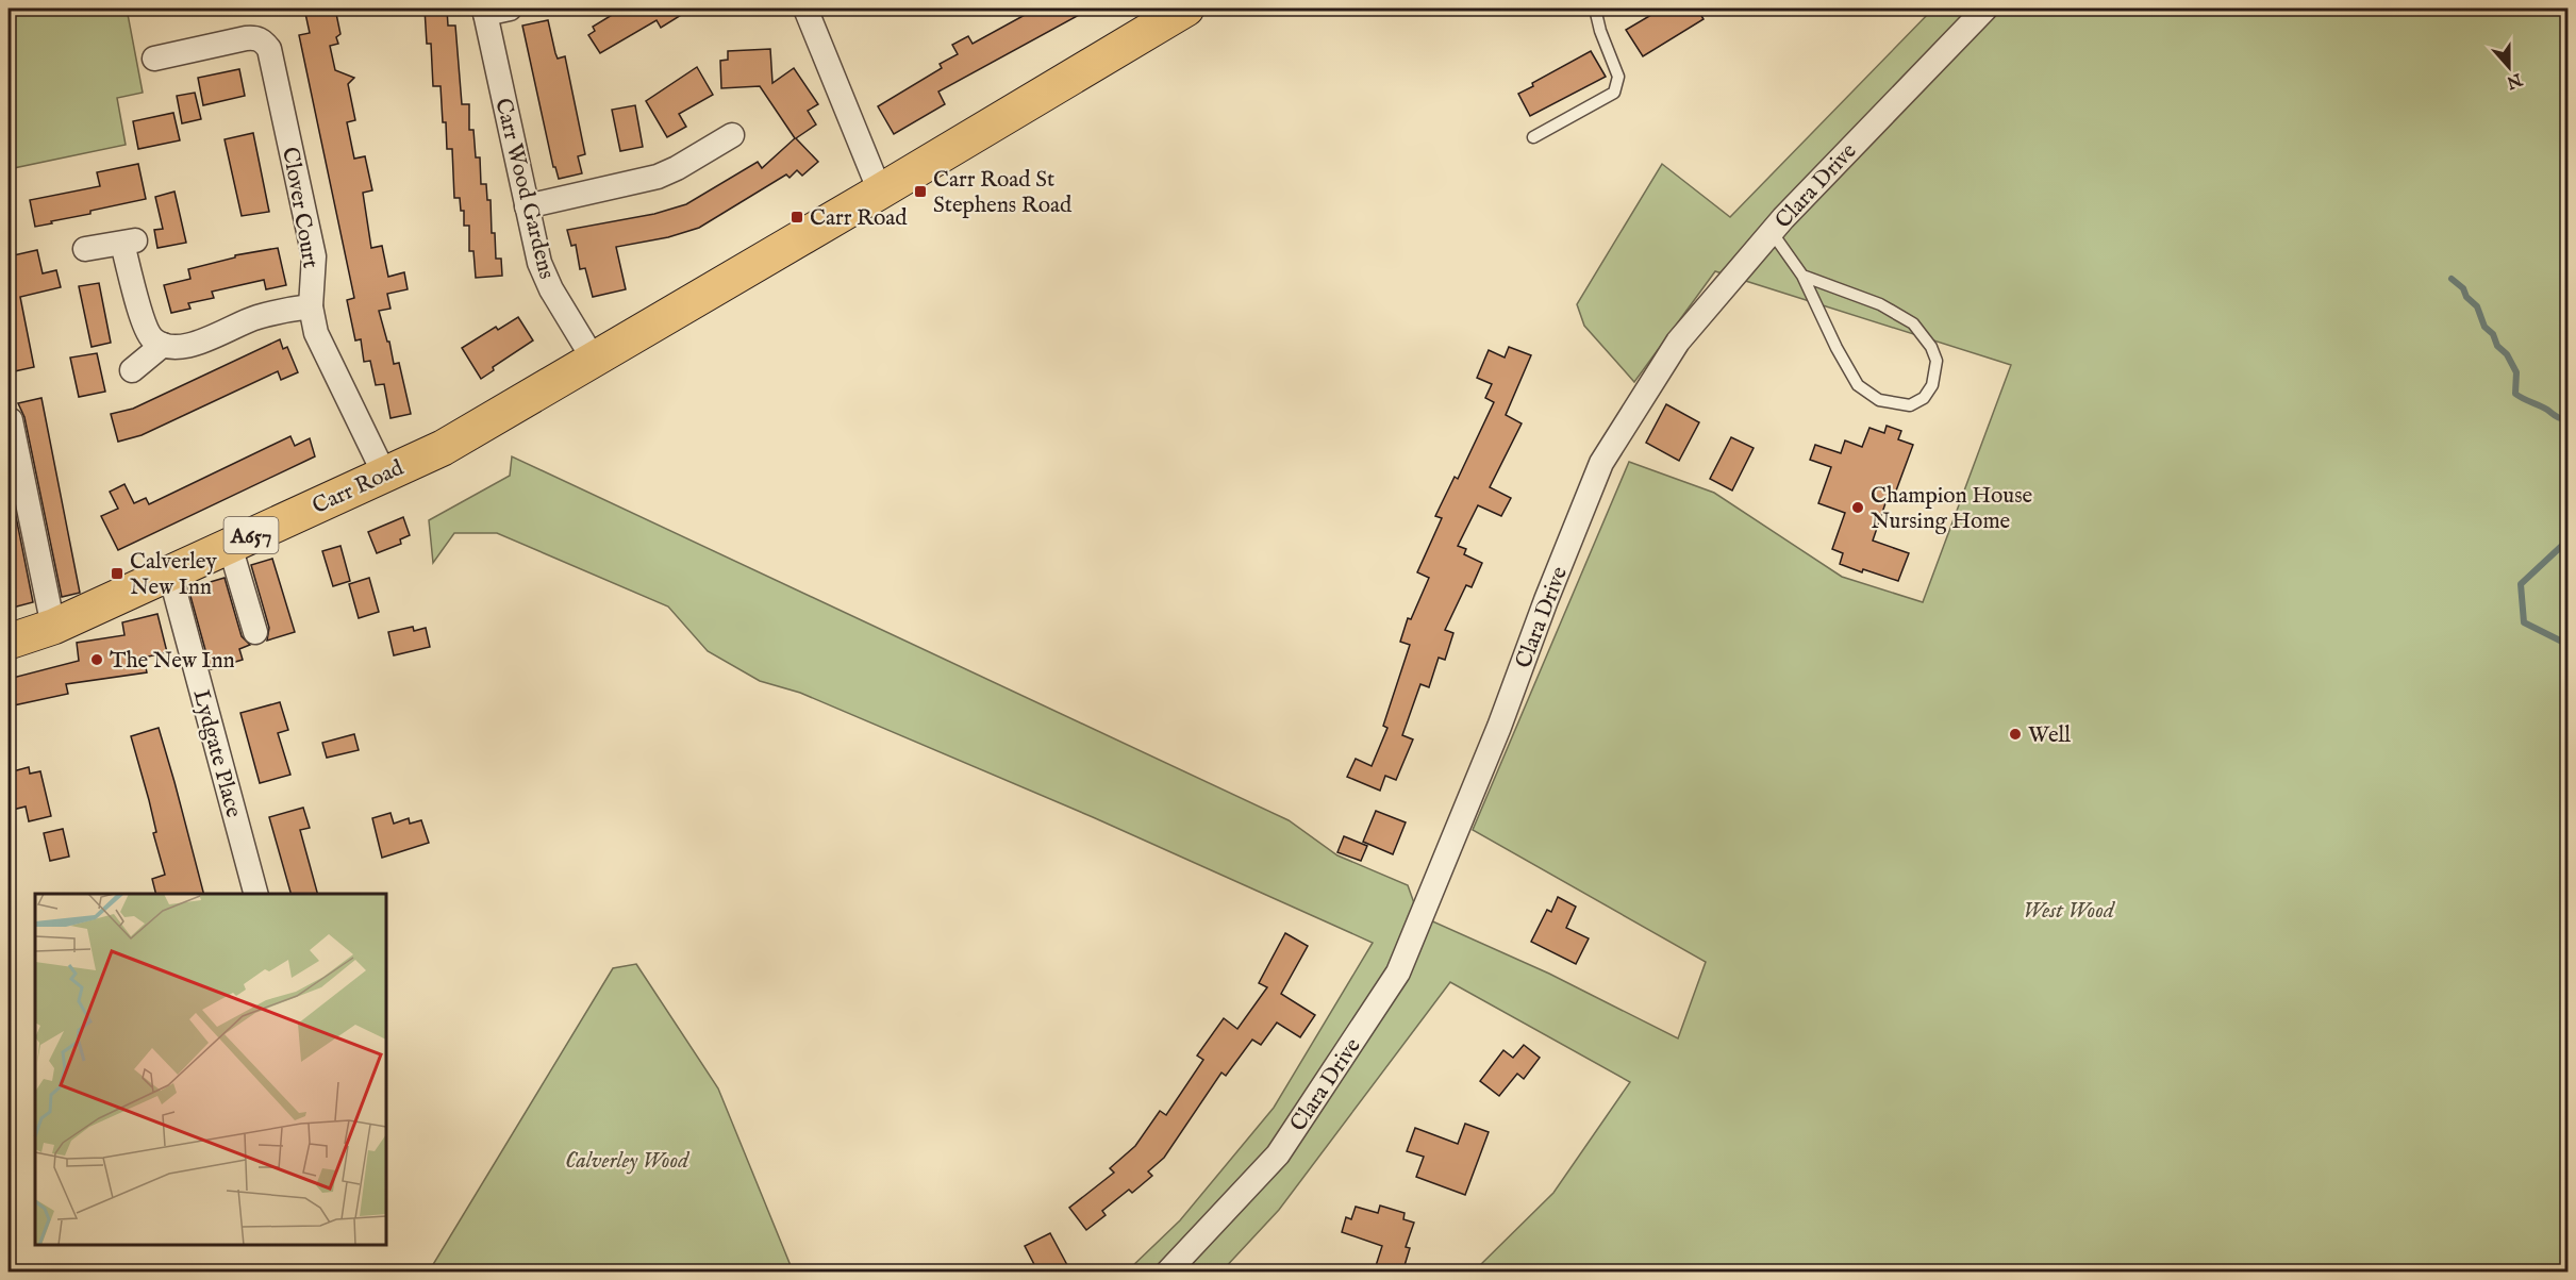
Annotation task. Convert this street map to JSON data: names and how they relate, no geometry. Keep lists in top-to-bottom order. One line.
{"streets":{"main road":["Carr Road","A657"],"street":["Clara Drive","Carr Wood Gardens","Clover Court","Lydgate Place"]},"crossings":[["Carr Wood Gardens","Carr Road"],["Clover Court","Carr Road"],["Carr Road","Lydgate Place"]],"parks":["West Wood","Calverley Wood"],"places":{"transit":["Carr Road St Stephens Road","Carr Road","Calverley New Inn"],"other":["Champion House Nursing Home","The New Inn","Well"]},"north":"bottom"}
